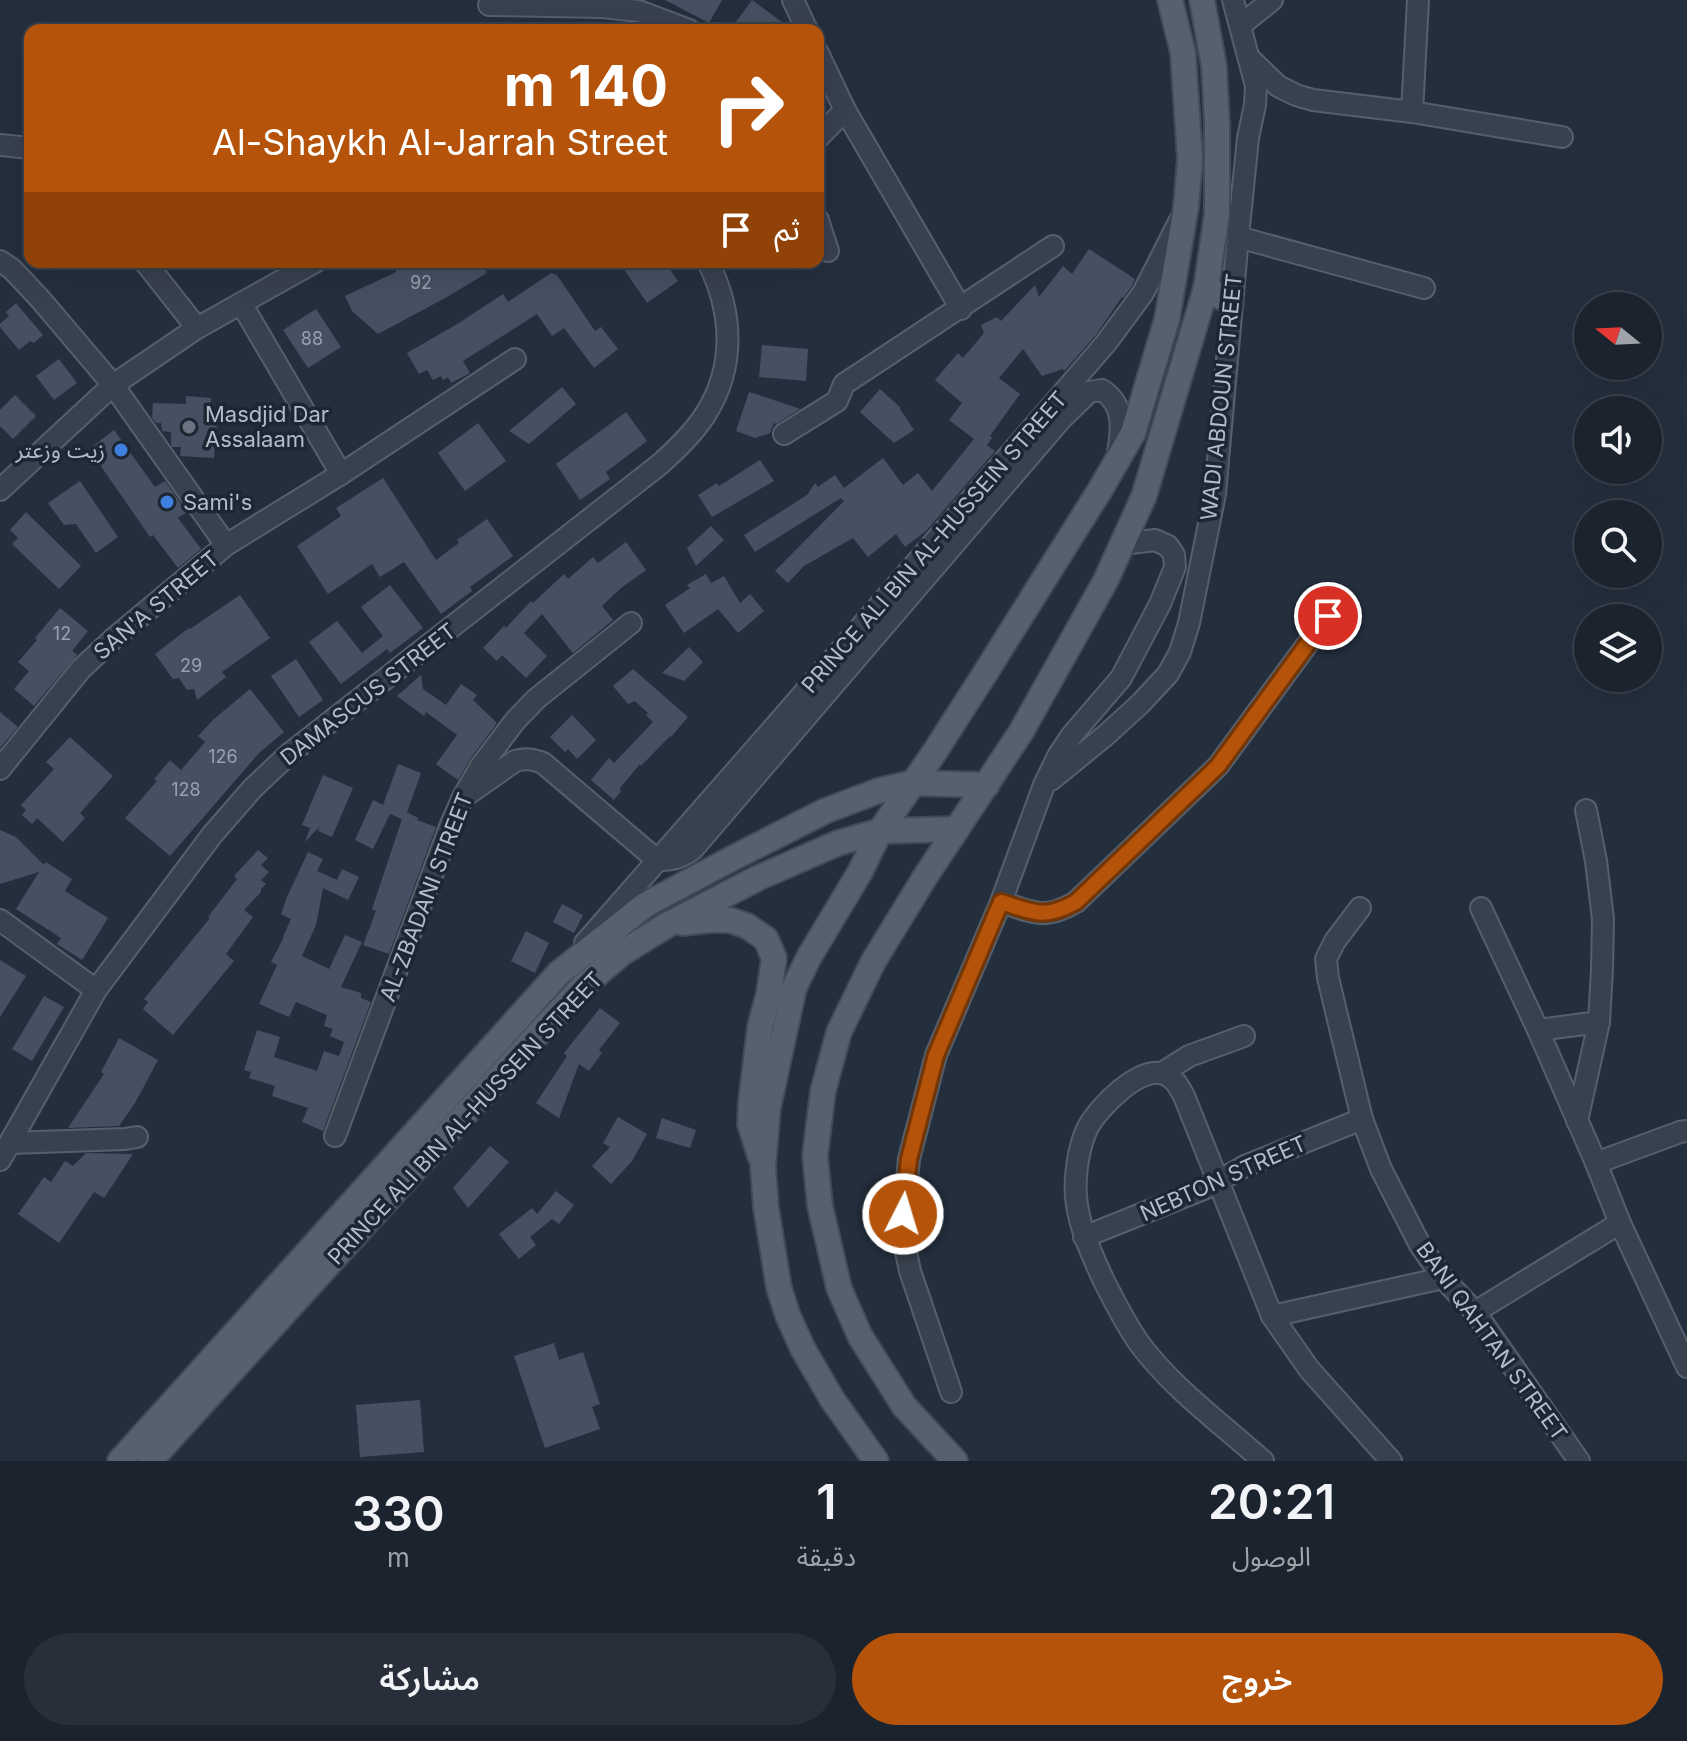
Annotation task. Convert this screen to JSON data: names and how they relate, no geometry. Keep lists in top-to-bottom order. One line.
{"streets":{"main road":["PRINCE ALI BIN AL-HUSSEIN STREET"],"street":["WADI ABDOUN STREET","SAN'A STREET","DAMASCUS STREET","AL-ZBADANI STREET","NEBTON STREET","BANI QAHTAN STREET"]},"crossings":[["NEBTON STREET","BANI QAHTAN STREET"]],"places":["Masdjid Dar Assalaam","زيت وزعتر","Sami's"],"house_numbers":["92","88","12","29","126","128"],"north":"left","page":{"turn":["140 m","Al-Shaykh Al-Jarrah Street"],"then":"ثم","eta":["20:21","الوصول","1","دقيقة","330","m"],"buttons":["خروج","مشاركة"]}}
